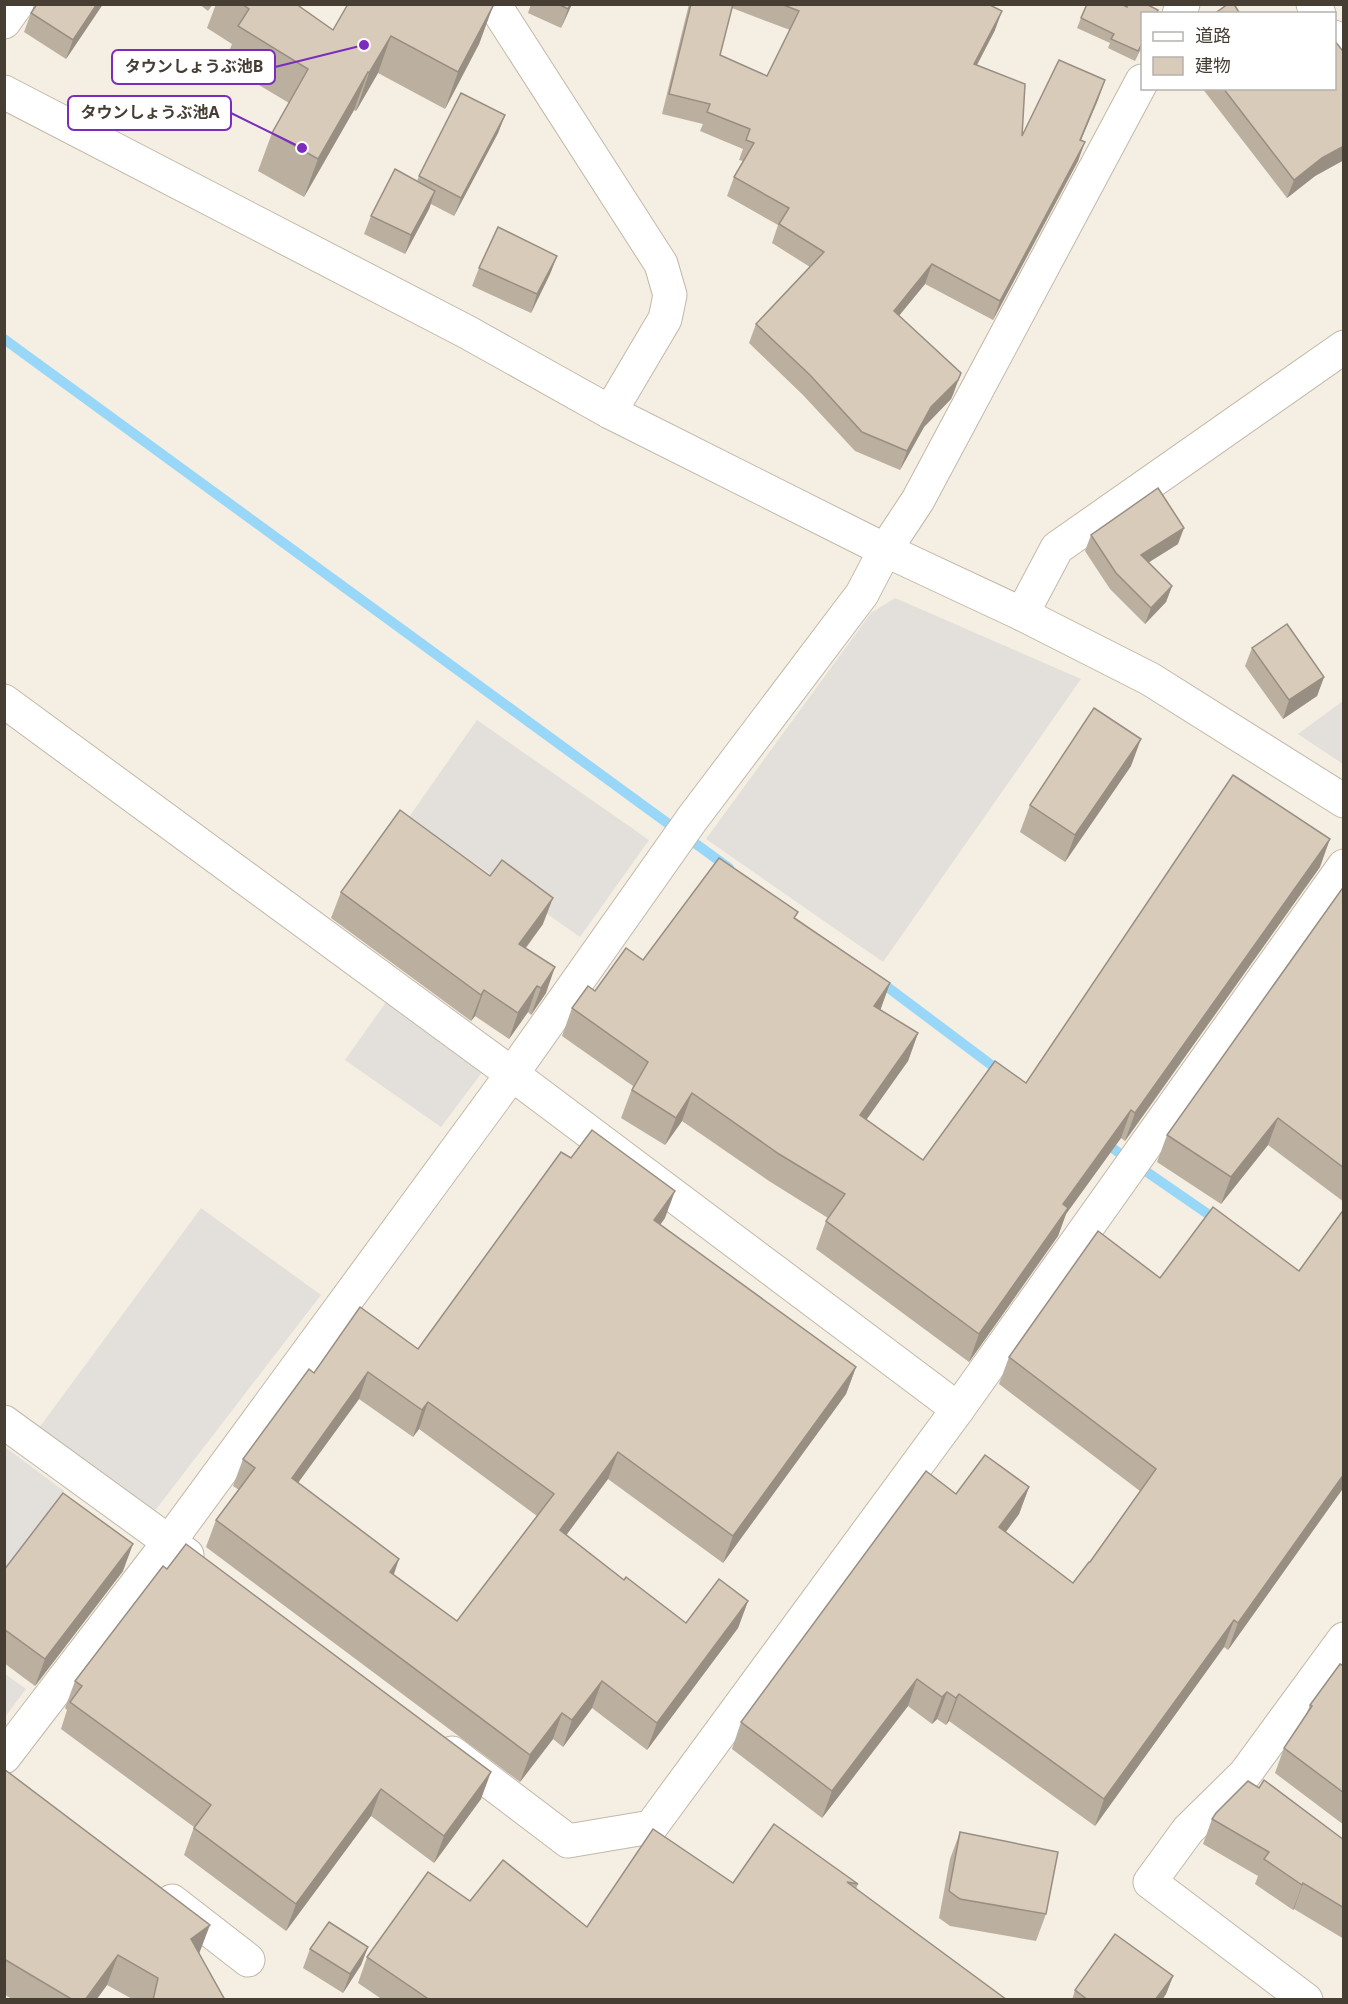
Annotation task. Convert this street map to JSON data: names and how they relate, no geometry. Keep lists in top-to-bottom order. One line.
{"places":["タウンしょうぶ池B","タウンしょうぶ池A"],"legend":["道路","建物"]}
